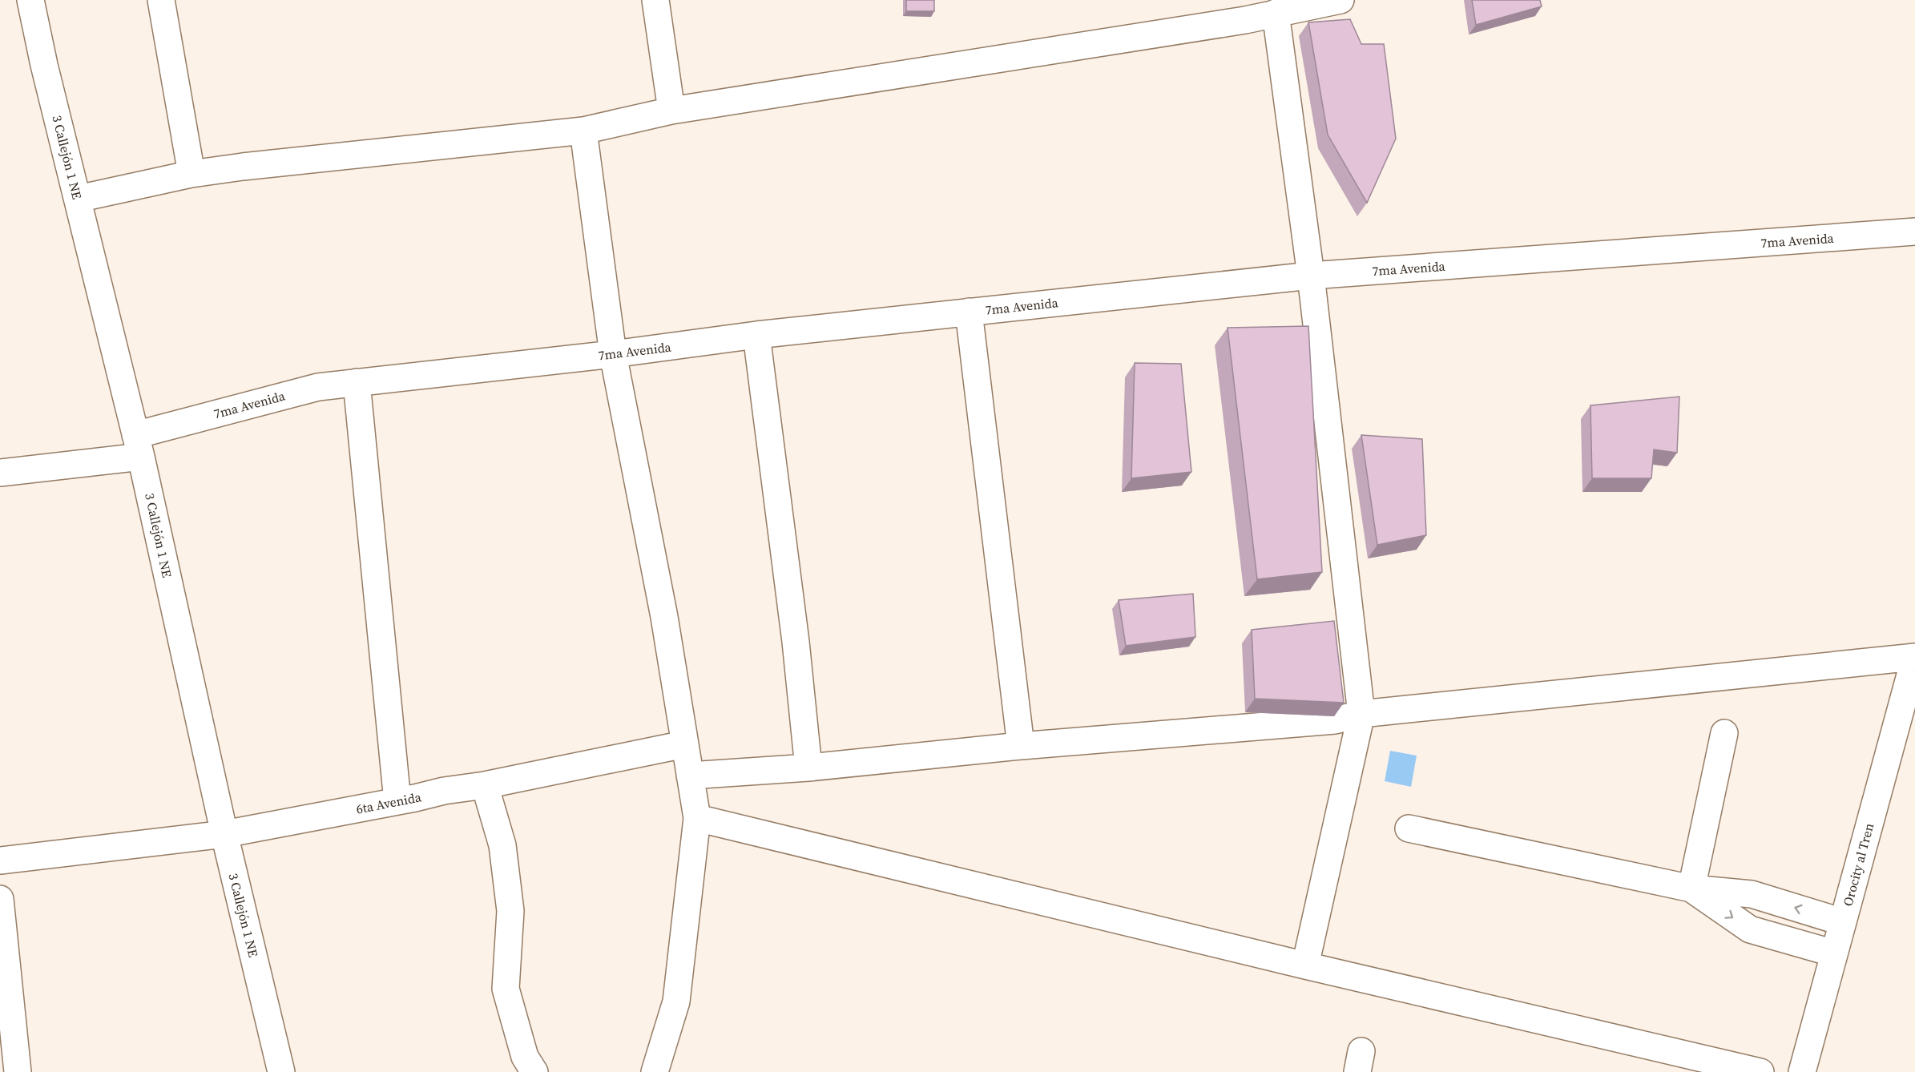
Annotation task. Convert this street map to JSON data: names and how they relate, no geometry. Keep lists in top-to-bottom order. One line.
{"streets":{"street":["3 Callejón 1 NE","7ma Avenida","6ta Avenida","Orocity al Tren"]},"crossings":[["3 Callejón 1 NE","7ma Avenida"],["3 Callejón 1 NE","6ta Avenida"]]}
